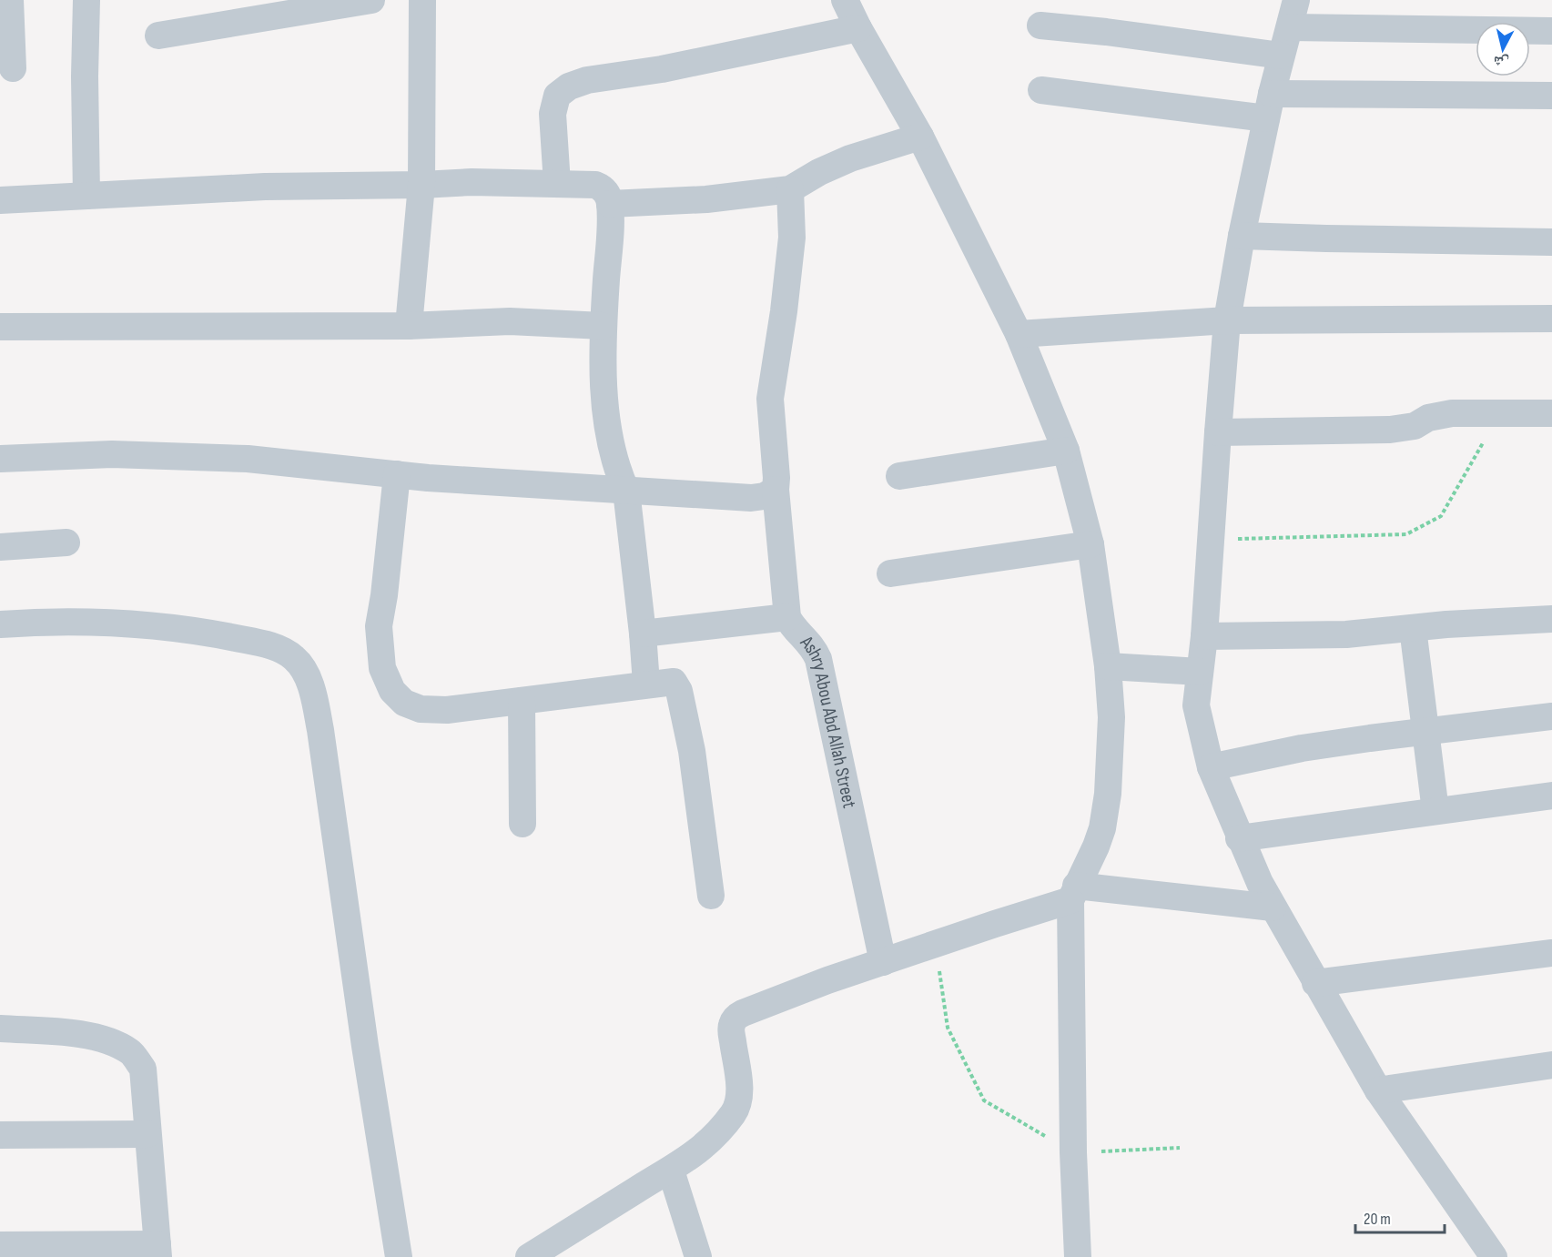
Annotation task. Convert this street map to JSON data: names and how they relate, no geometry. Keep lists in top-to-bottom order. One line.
{"streets":{"street":["Ashry Abou Abd Allah Street"]},"scale_bar":"20 m","north":"bottom"}
